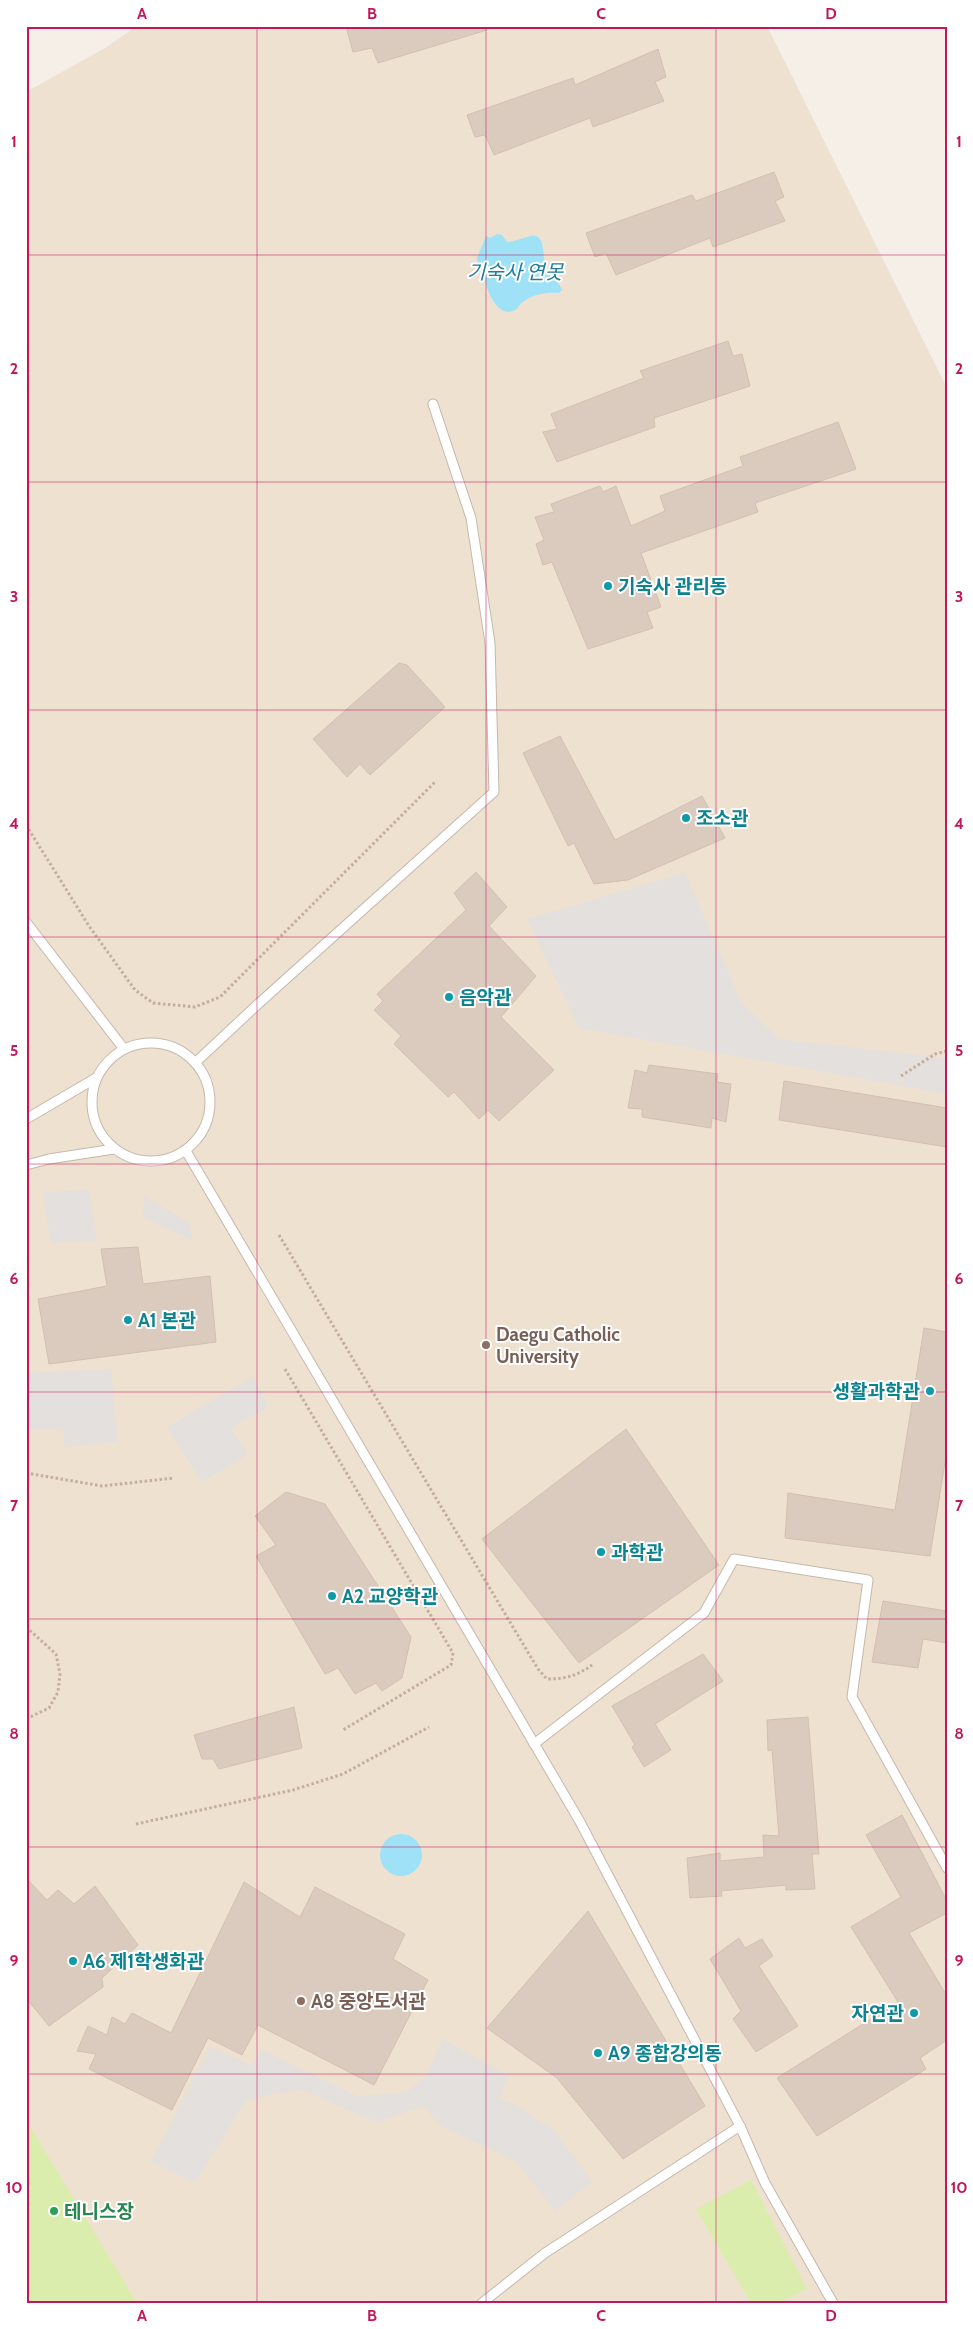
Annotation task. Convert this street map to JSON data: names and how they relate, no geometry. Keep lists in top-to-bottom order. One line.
{"water":["기숙사 연못"],"places":["기숙사 관리동","조소관","음악관","A1 본관","Daegu Catholic University","생활과학관","과학관","A2 교양학관","A6 제1학생화관","A8 중앙도서관","자연관","A9 종합강의동","테니스장"],"grid":{"columns":["A","B","C","D"],"rows":["1","2","3","4","5","6","7","8","9","10"]}}
